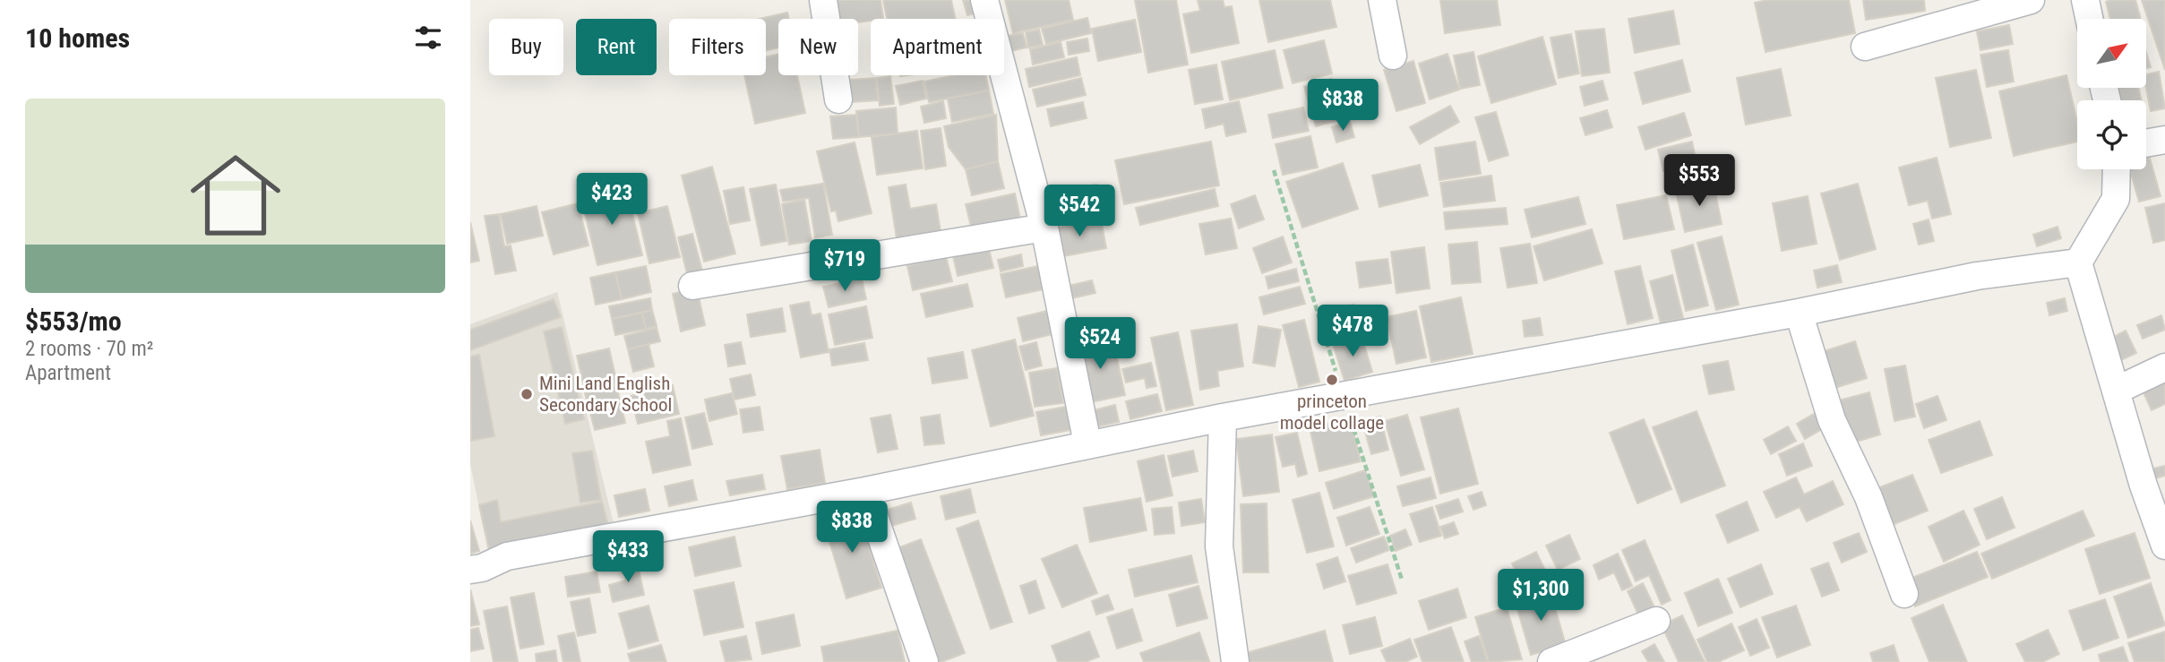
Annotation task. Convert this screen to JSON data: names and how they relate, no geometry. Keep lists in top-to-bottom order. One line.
{"places":["princeton model collage","Mini Land English Secondary School"],"north":"top right","page":{"heading":"10 homes","chip":["Buy","Rent","Filters","New","Apartment"],"list":[{"name":"$553/mo","note":"2 rooms · 70 m² · Apartment"}],"price":["$838","$553","$423","$542","$719","$478","$524","$838","$433","$1,300"]}}
